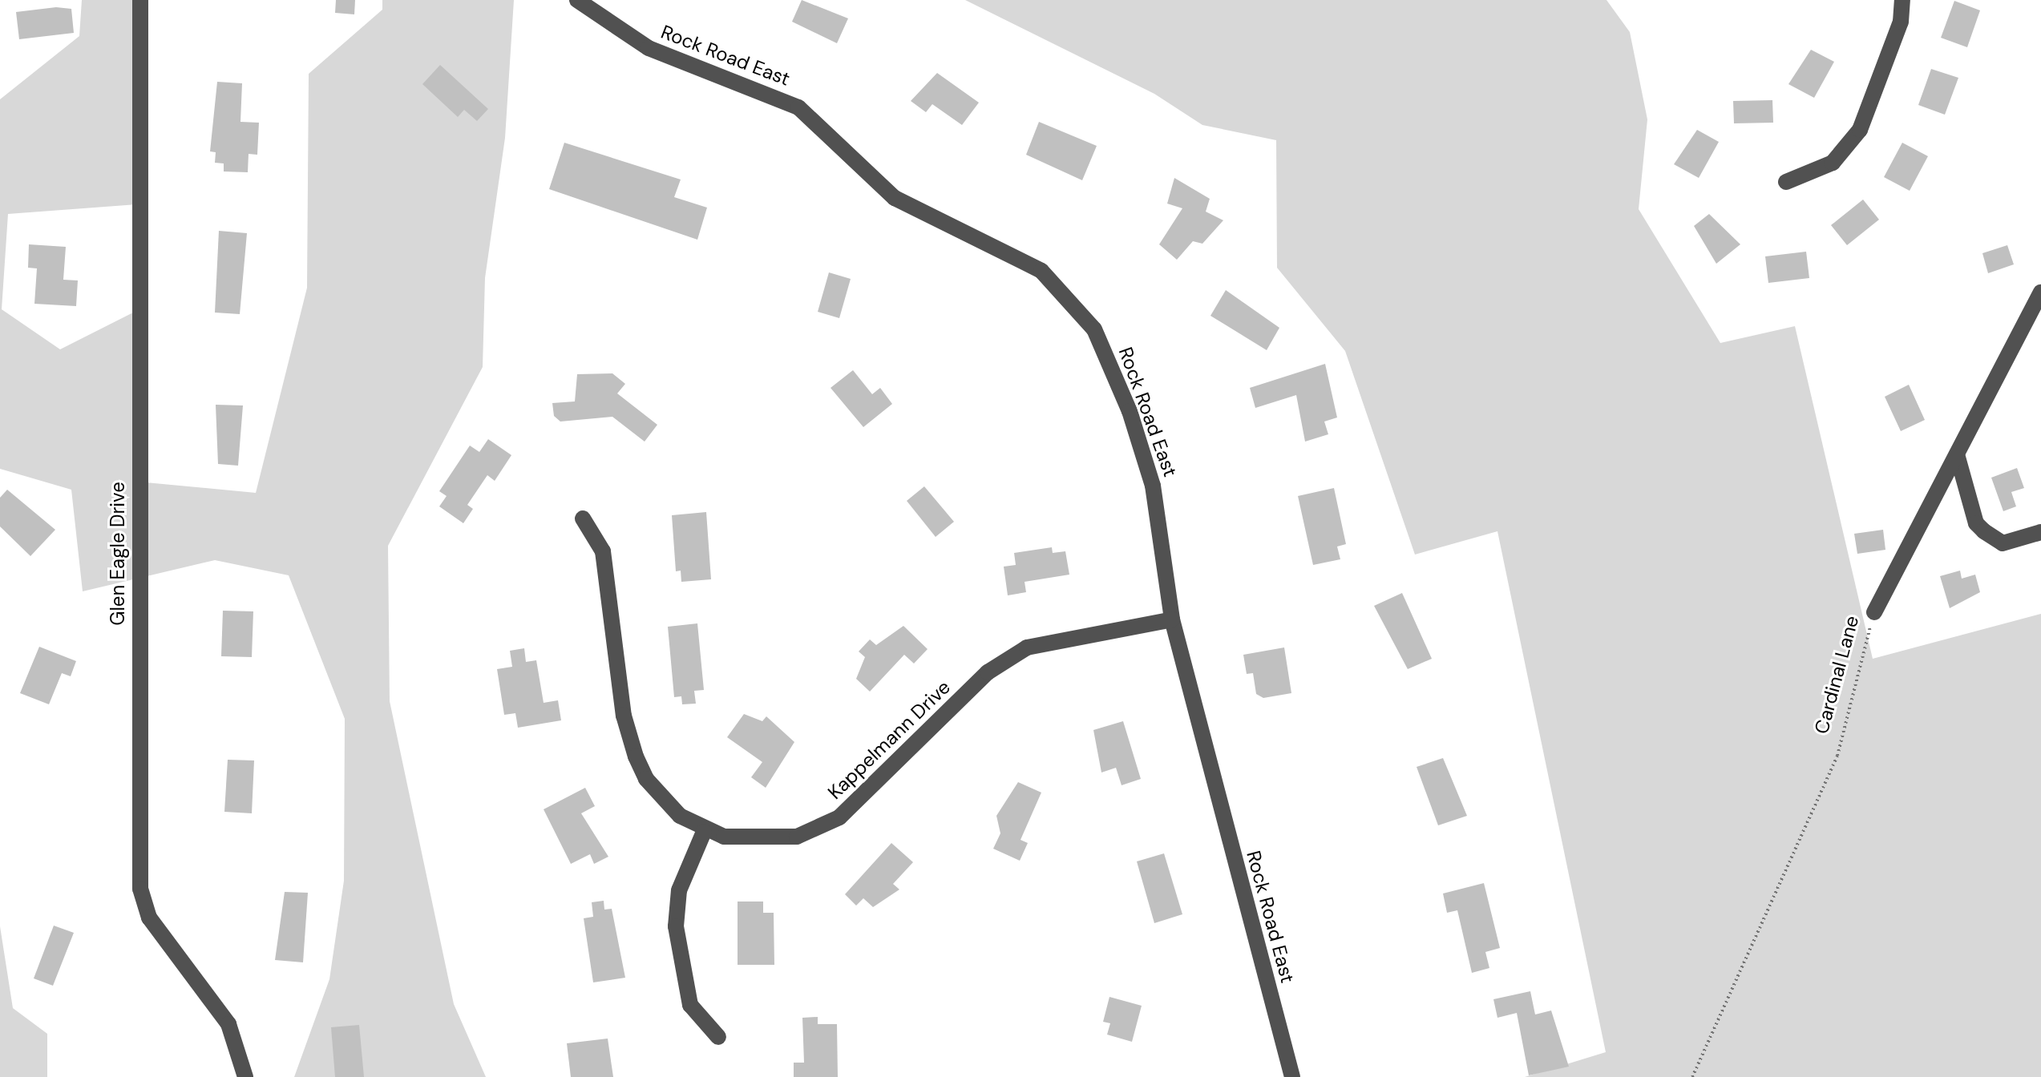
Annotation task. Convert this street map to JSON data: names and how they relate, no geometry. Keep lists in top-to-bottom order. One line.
{"streets":{"street":["Rock Road East","Glen Eagle Drive","Cardinal Lane","Kappelmann Drive"]},"crossings":[["Rock Road East","Kappelmann Drive"]]}
